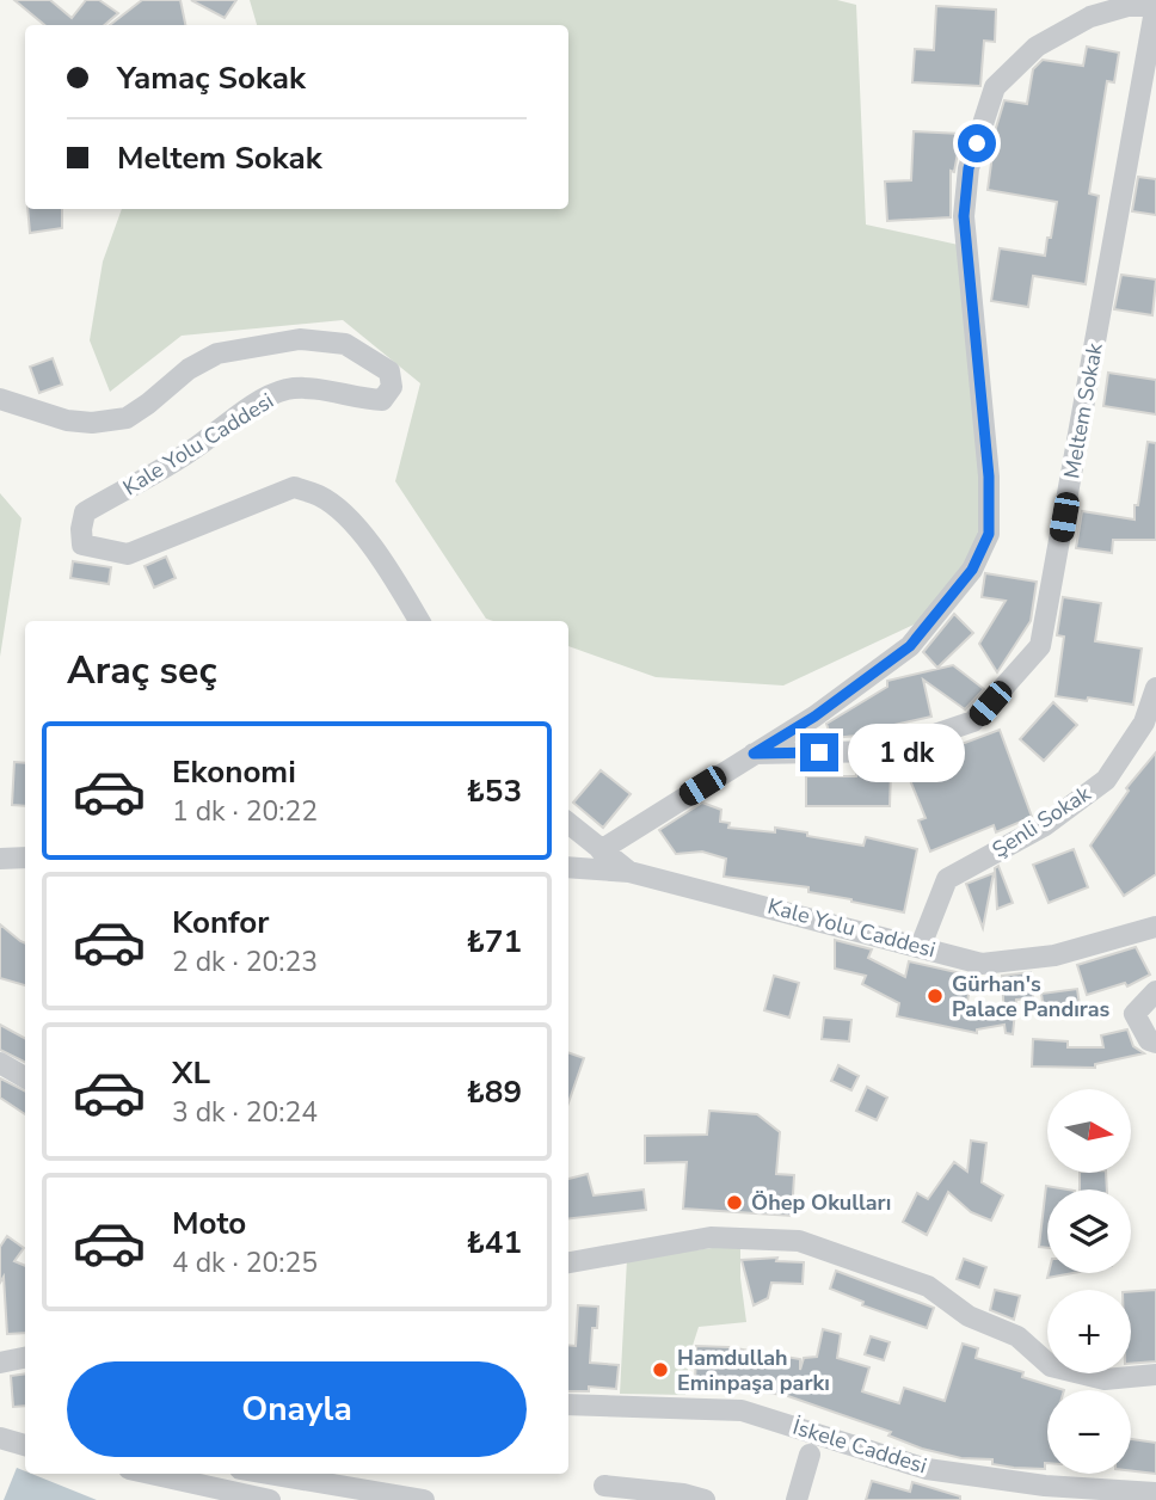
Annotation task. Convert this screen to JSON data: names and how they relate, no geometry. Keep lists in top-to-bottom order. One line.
{"streets":{"street":["Meltem Sokak","Kale Yolu Caddesi","Şenli Sokak","İskele Caddesi"]},"crossings":[["Kale Yolu Caddesi","Şenli Sokak"]],"places":["Gürhan's Palace Pandıras","Öhep Okulları","Hamdullah Eminpaşa parkı"],"north":"right","page":{"banner":["Yamaç Sokak","Meltem Sokak"],"heading":"Araç seç","list":[{"name":"Ekonomi","note":"1 dk · 20:22","value":"₺53"},{"name":"Konfor","note":"2 dk · 20:23","value":"₺71"},{"name":"XL","note":"3 dk · 20:24","value":"₺89"},{"name":"Moto","note":"4 dk · 20:25","value":"₺41"}],"bubble":"1 dk","map_buttons":["+","−"],"buttons":"Onayla"}}
